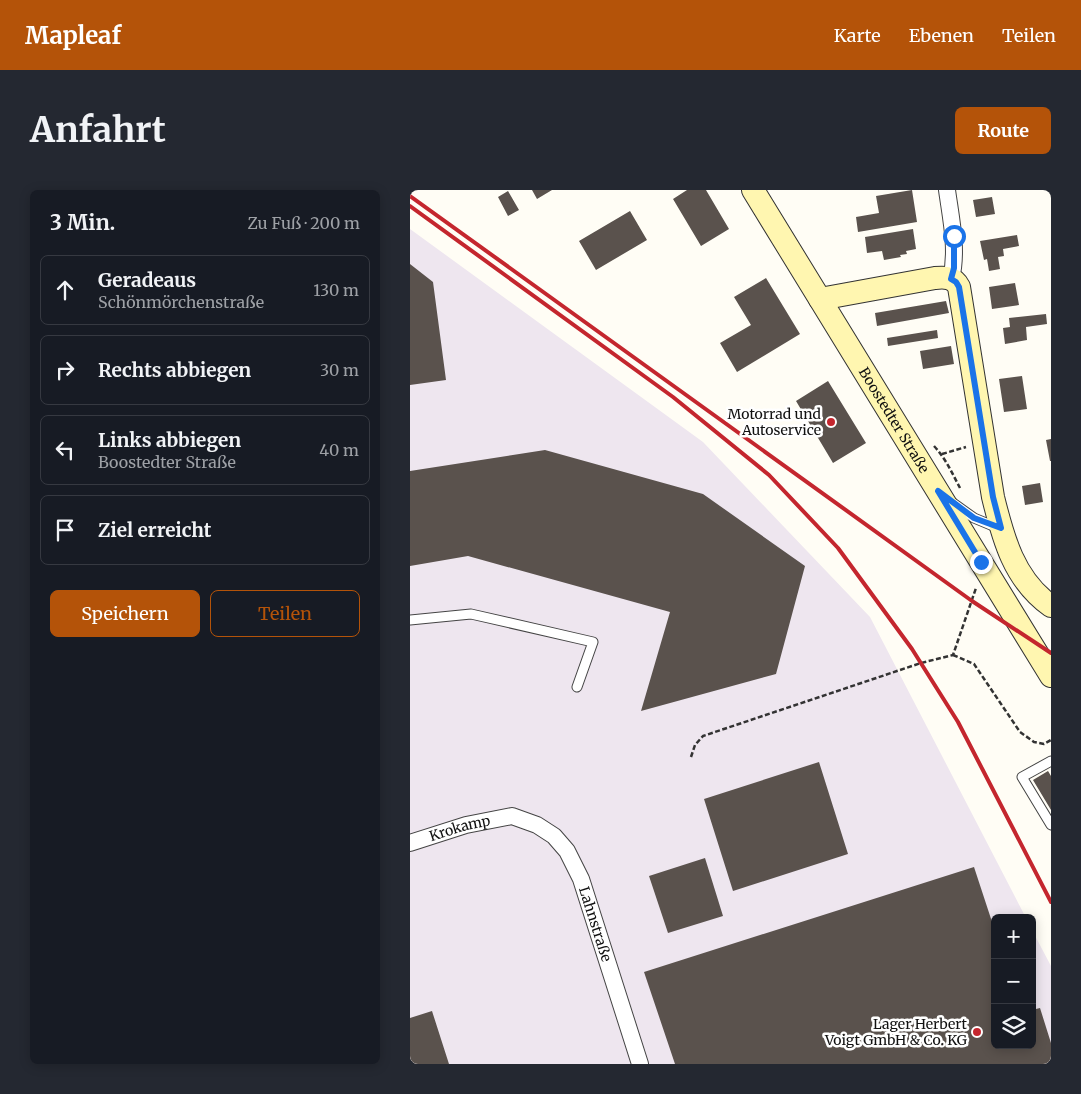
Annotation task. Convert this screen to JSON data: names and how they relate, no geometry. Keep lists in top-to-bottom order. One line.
{"streets":{"street":["Boostedter Straße","Krokamp","Lahnstraße"]},"crossings":[["Krokamp","Lahnstraße"]],"places":["Motorrad und Autoservice","Lager Herbert Voigt GmbH & Co. KG"],"page":{"header":"Mapleaf","nav":["Karte","Ebenen","Teilen"],"buttons":["Route",["Speichern","Teilen"]],"title":"Anfahrt","heading":["3 Min.","Zu Fuß · 200 m"],"list":[["Geradeaus","Schönmörchenstraße","130 m"],["Rechts abbiegen","30 m"],["Links abbiegen","Boostedter Straße","40 m"],"Ziel erreicht"],"map_buttons":["+","−"]}}
